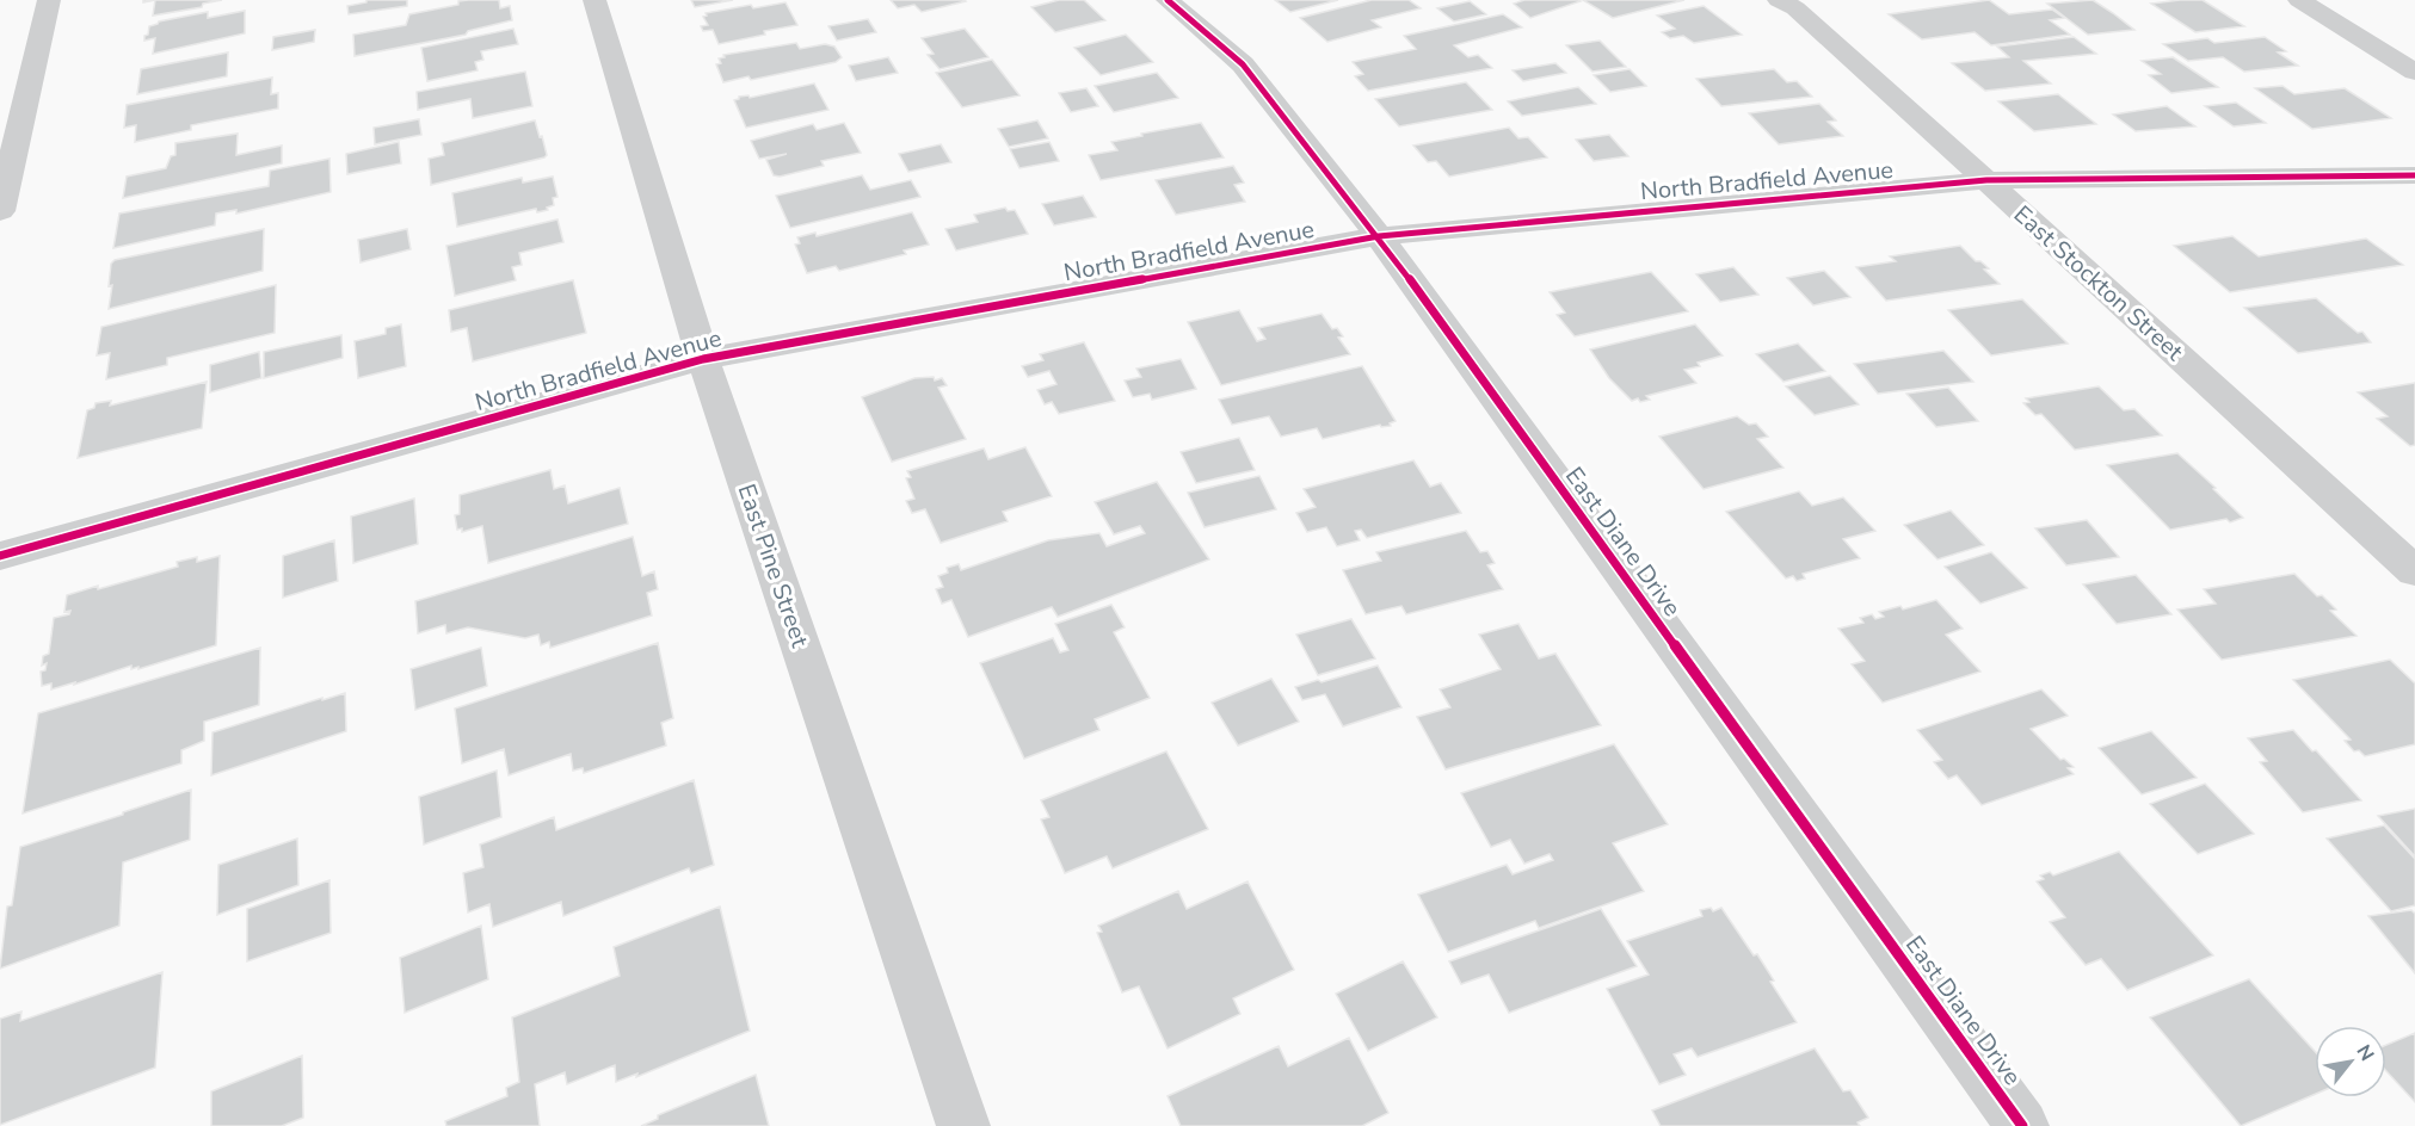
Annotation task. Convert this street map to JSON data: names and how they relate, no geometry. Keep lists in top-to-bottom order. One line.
{"streets":{"street":["North Bradfield Avenue","East Stockton Street","East Diane Drive","East Pine Street"]},"crossings":[["North Bradfield Avenue","East Stockton Street"],["North Bradfield Avenue","East Diane Drive"],["North Bradfield Avenue","East Pine Street"]],"north":"top right"}
